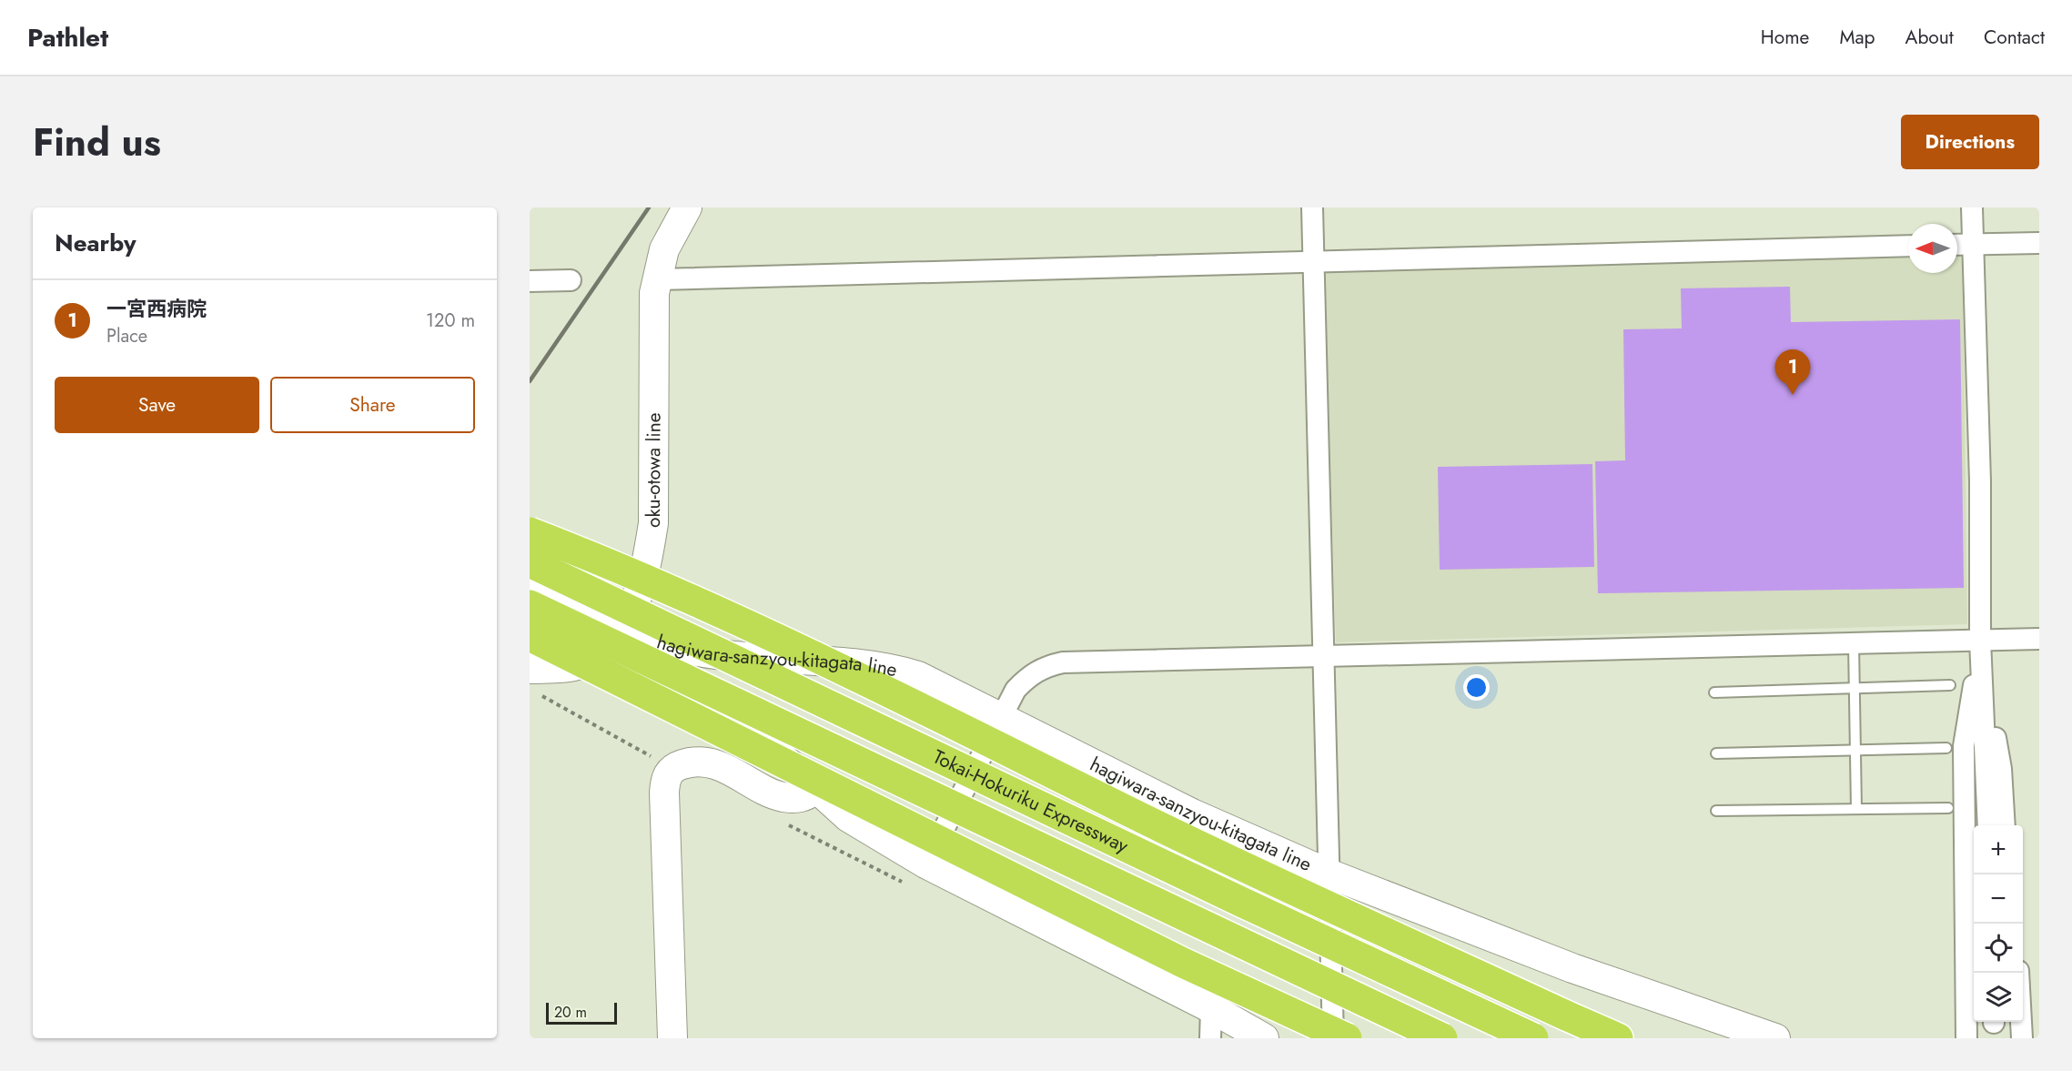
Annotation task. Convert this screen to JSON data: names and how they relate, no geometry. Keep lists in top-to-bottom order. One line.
{"streets":{"highway":["Tokai-Hokuriku Expressway"],"main road":["oku-otowa line","hagiwara-sanzyou-kitagata line"]},"crossings":[["oku-otowa line","hagiwara-sanzyou-kitagata line"]],"scale_bar":"20 m","north":"left","page":{"header":"Pathlet","nav":["Home","Map","About","Contact"],"title":"Find us","buttons":["Directions",["Save","Share"]],"heading":"Nearby","list":[{"mark":"1","name":"一宮西病院","note":"Place","value":"120 m"}],"pins":"1","map_buttons":["+","−"],"scale":"20 m"}}
